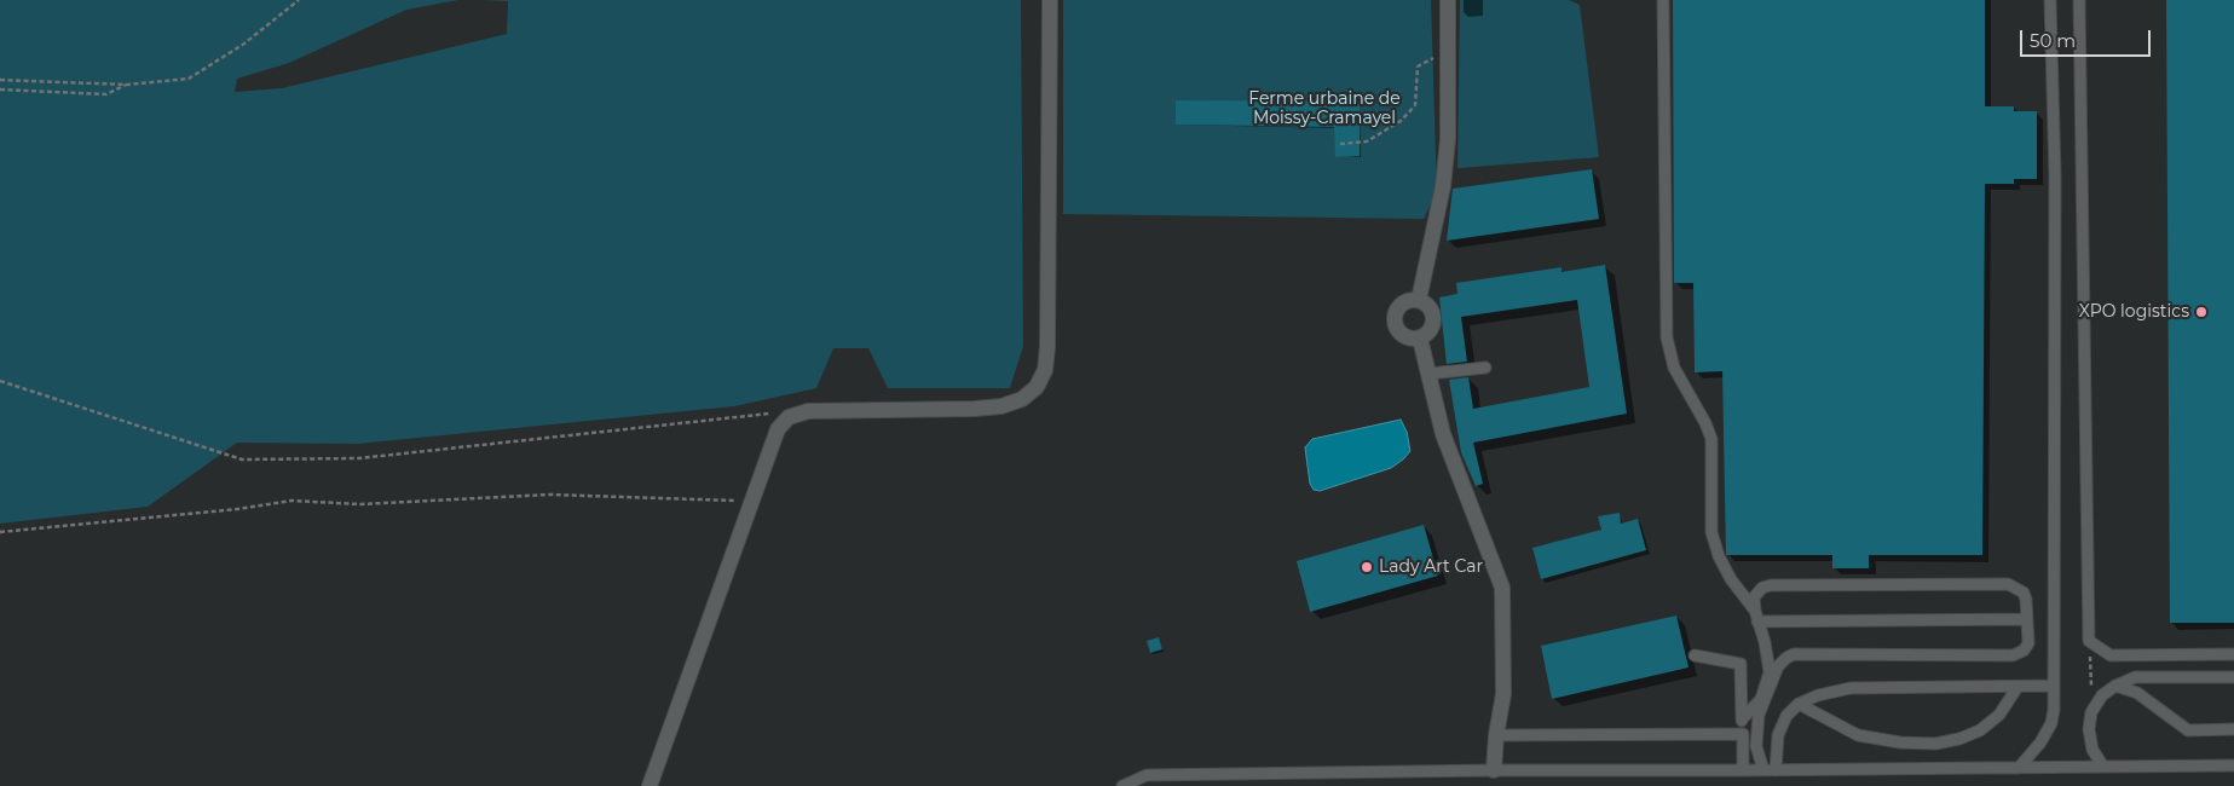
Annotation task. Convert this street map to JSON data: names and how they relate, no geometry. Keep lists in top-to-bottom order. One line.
{"parks":["Ferme urbaine de Moissy-Cramayel"],"places":["XPO logistics","Lady Art Car"],"scale_bar":"50 m"}
